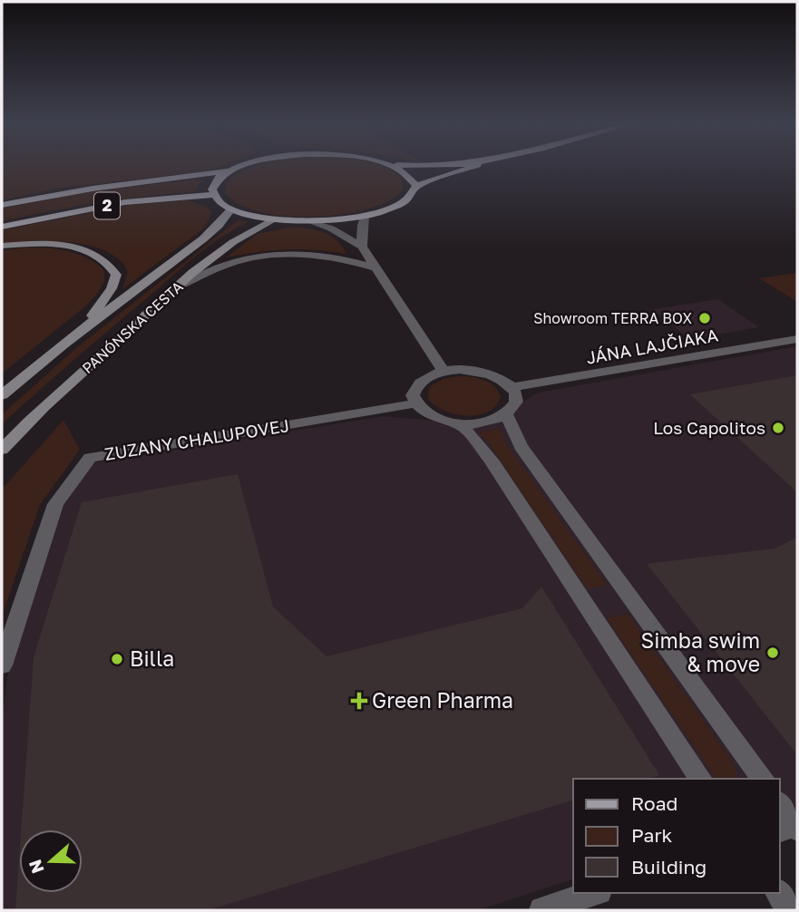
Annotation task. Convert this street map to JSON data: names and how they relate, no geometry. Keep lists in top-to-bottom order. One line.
{"streets":{"main road":["2","PANÓNSKA CESTA"],"street":["JÁNA LAJČIAKA","ZUZANY CHALUPOVEJ"]},"crossings":[["2","PANÓNSKA CESTA"]],"places":{"other":["Showroom TERRA BOX","Los Capolitos","Simba swim & move","Billa"],"health":["Green Pharma"]},"legend":["Road","Park","Building"],"north":"left"}
